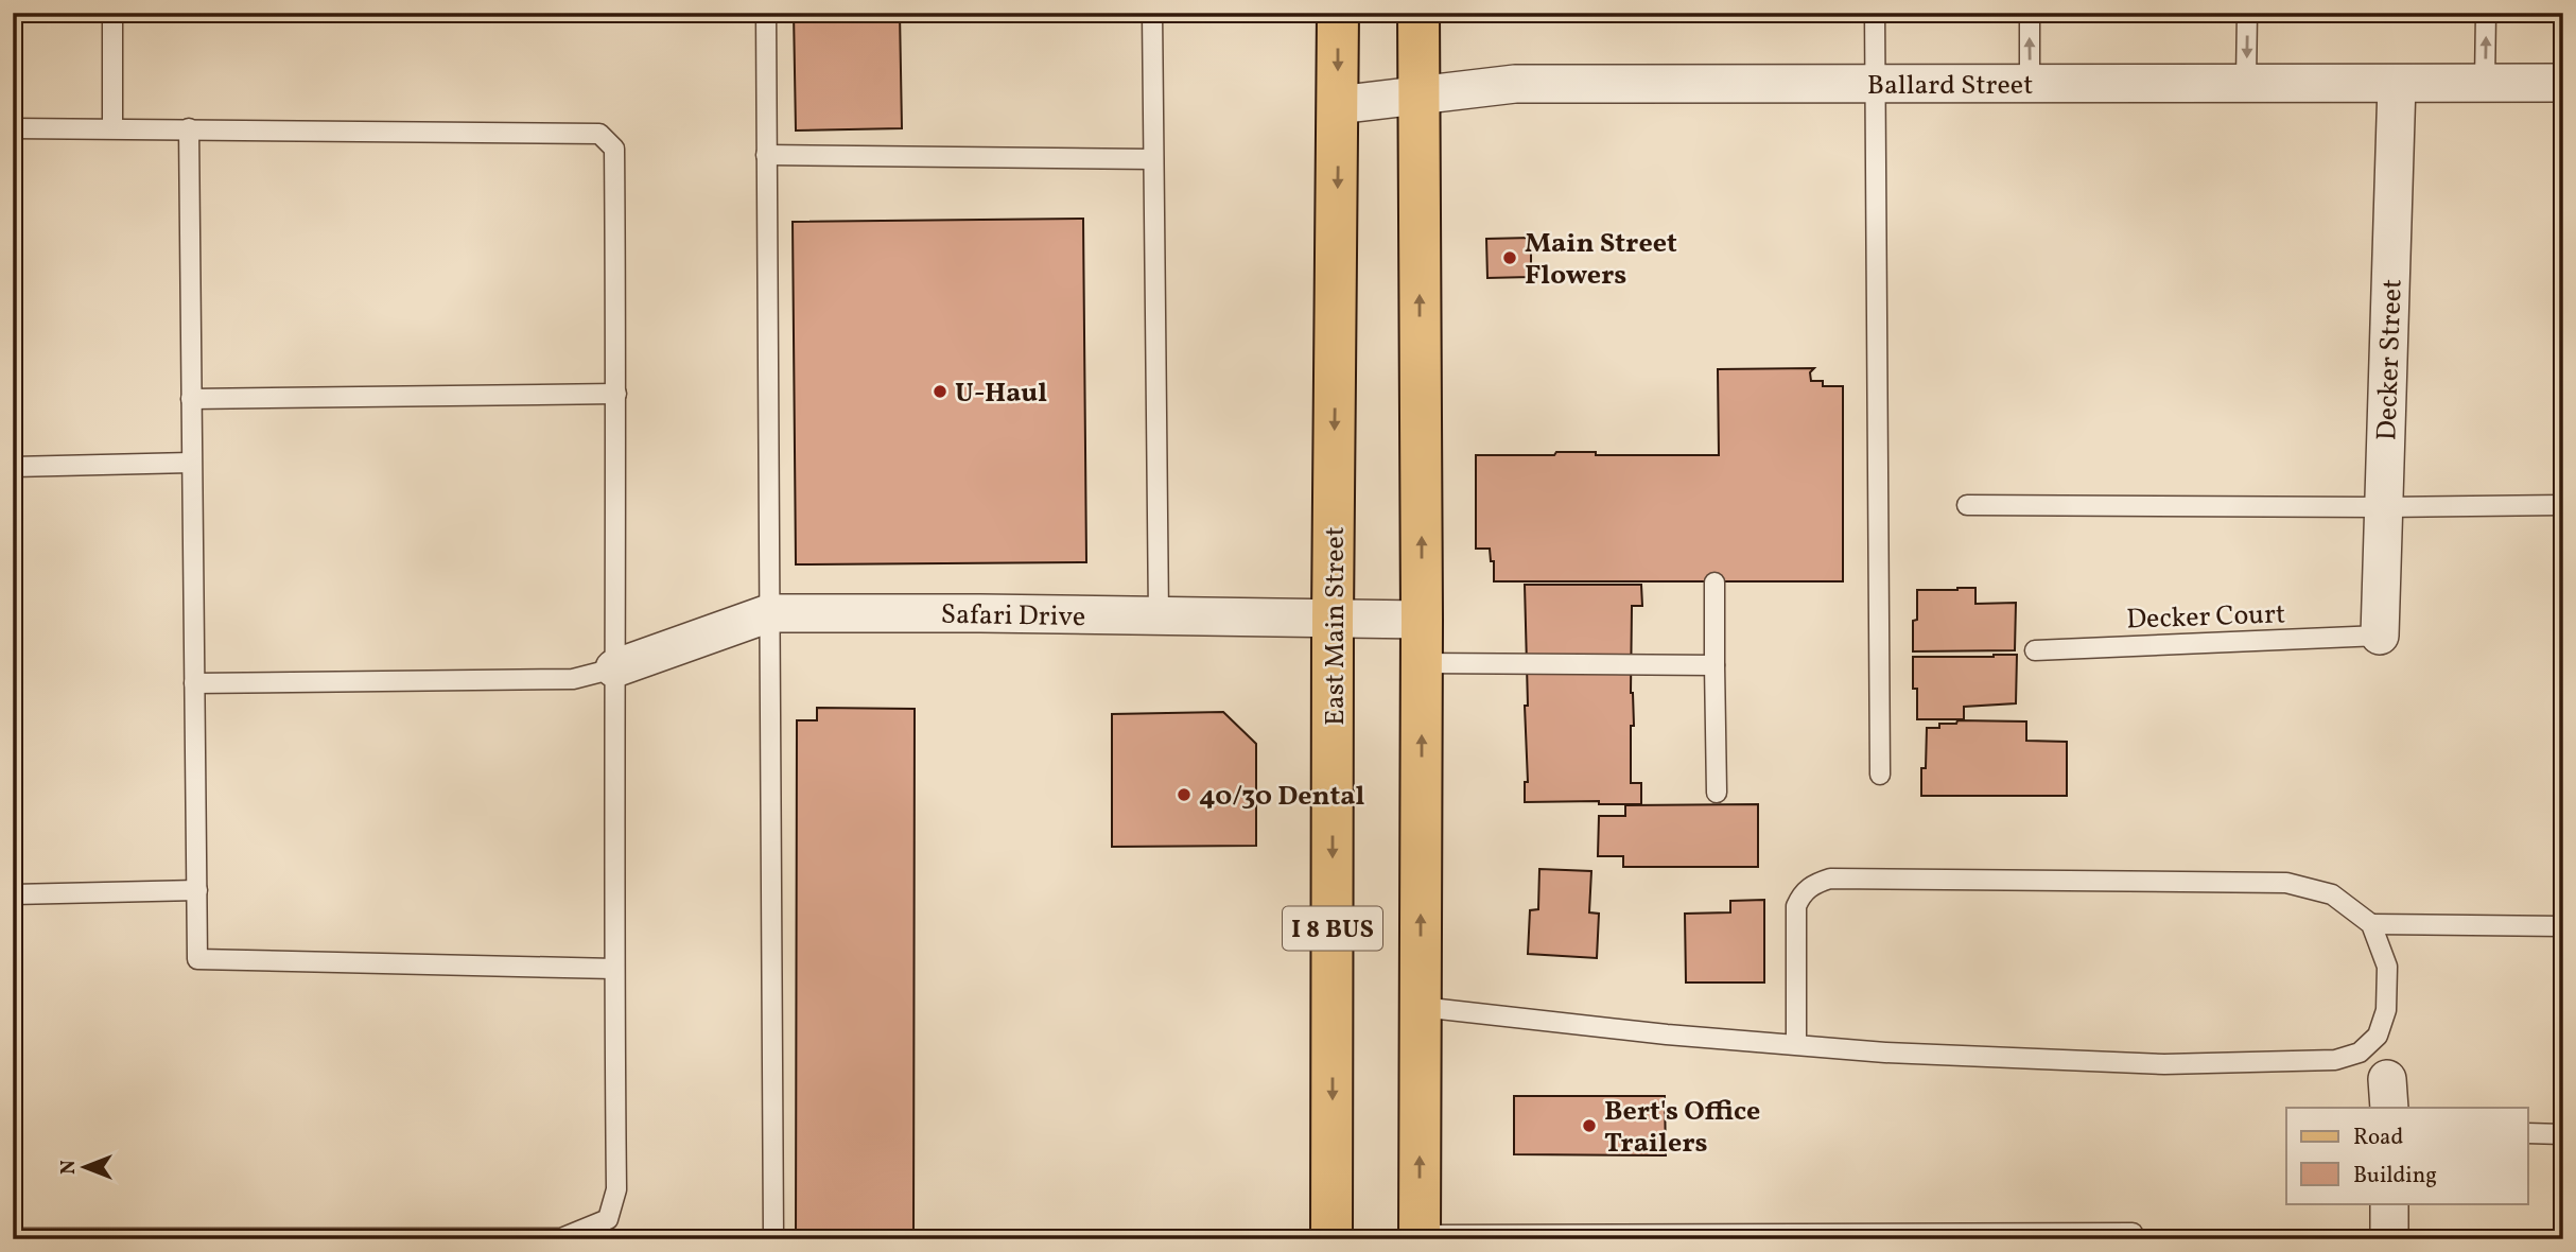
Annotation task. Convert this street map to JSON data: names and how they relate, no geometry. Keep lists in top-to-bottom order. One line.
{"streets":{"main road":["East Main Street","I 8 BUS"],"street":["Ballard Street","Decker Street","Safari Drive"],"lane":["Decker Court"]},"crossings":[["Ballard Street","Decker Street"],["Ballard Street","East Main Street"],["Ballard Street","I 8 BUS"],["Decker Street","Decker Court"],["Safari Drive","East Main Street"],["Safari Drive","I 8 BUS"]],"places":["Main Street Flowers","U-Haul","40/30 Dental","Bert's Office Trailers"],"legend":["Road","Building"],"north":"left"}
